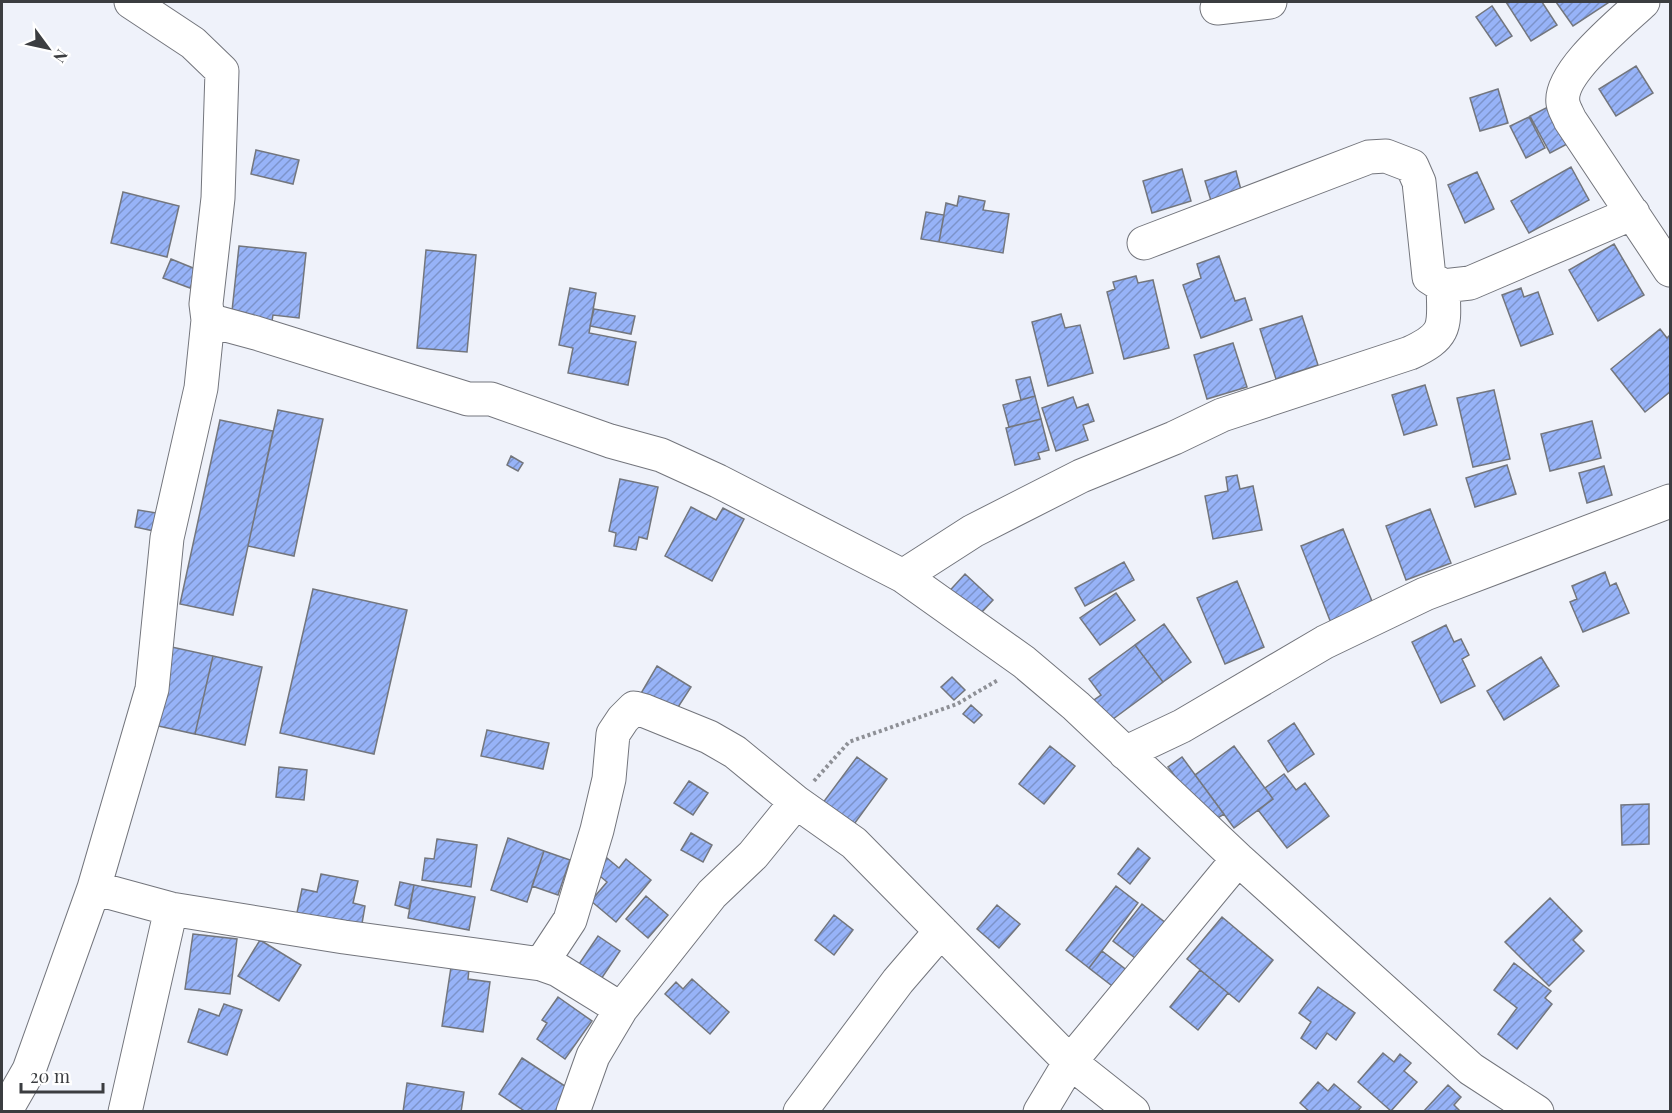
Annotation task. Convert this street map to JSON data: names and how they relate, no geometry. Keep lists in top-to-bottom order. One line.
{"scale_bar":"20 m","north":"bottom right"}
